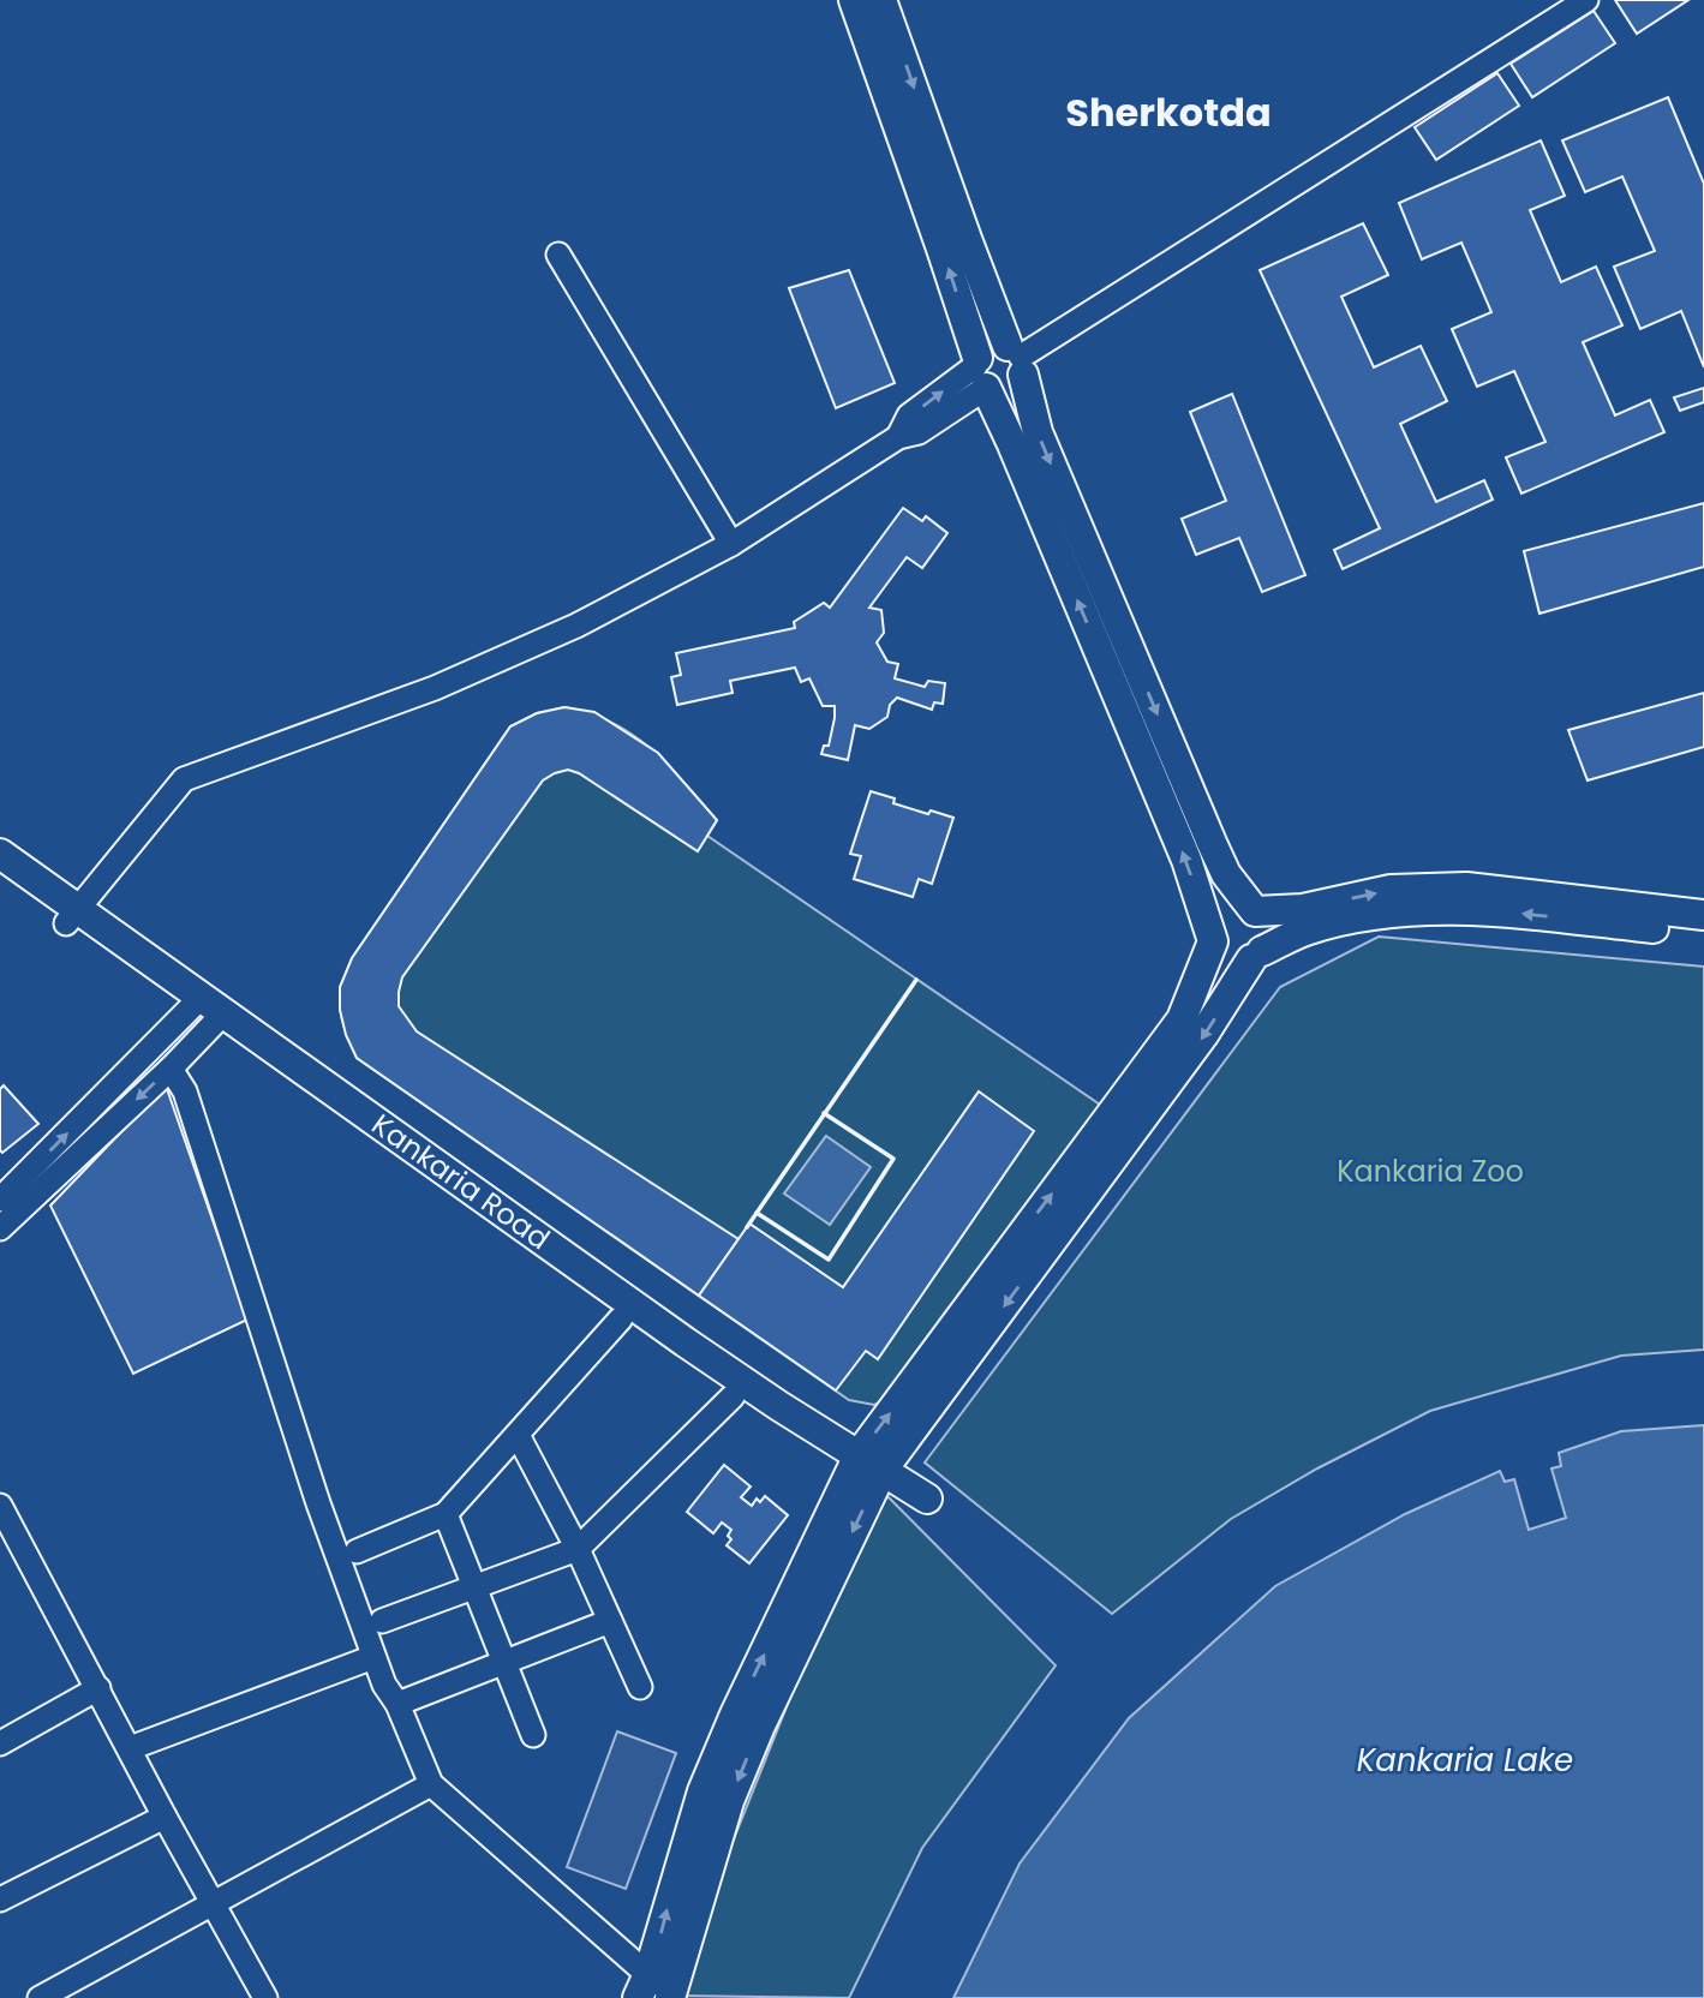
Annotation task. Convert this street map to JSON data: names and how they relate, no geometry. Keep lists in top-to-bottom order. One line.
{"streets":{"main road":["Kankaria Road"]},"districts":["Sherkotda"],"water":["Kankaria Lake"],"parks":["Kankaria Zoo"]}
